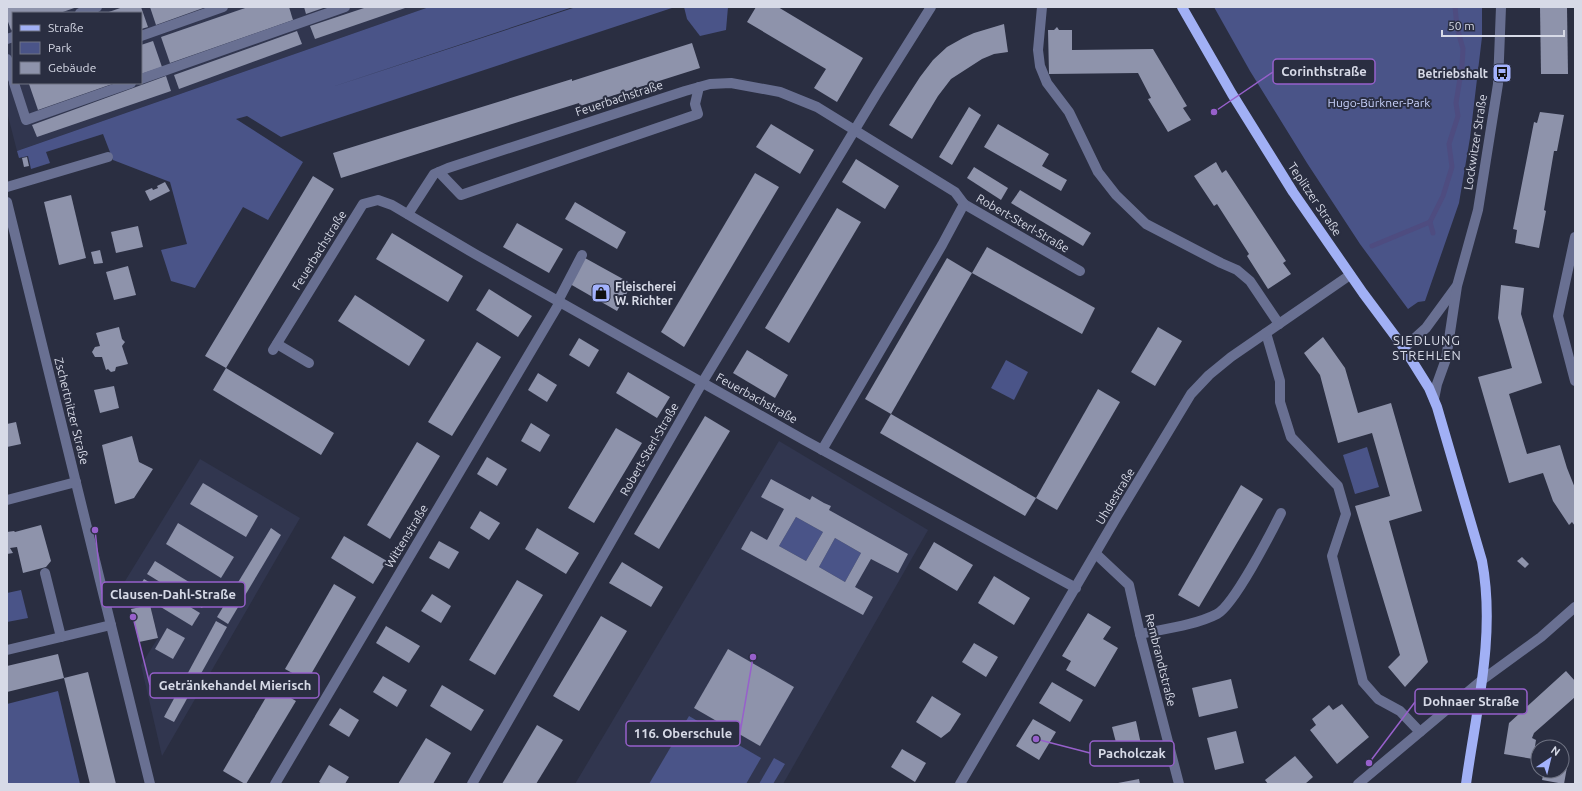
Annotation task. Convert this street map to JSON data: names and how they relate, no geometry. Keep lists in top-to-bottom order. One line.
{"streets":{"main road":["Teplitzer Straße"],"street":["Feuerbachstraße","Lockwitzer Straße","Robert-Sterl-Straße","Zschertnitzer Straße","Uhdestraße","Wittenstraße","Rembrandtstraße"]},"crossings":[["Feuerbachstraße","Robert-Sterl-Straße"],["Feuerbachstraße","Uhdestraße"],["Feuerbachstraße","Wittenstraße"],["Teplitzer Straße","Uhdestraße"],["Uhdestraße","Rembrandtstraße"]],"districts":["SIEDLUNG STREHLEN"],"parks":["Hugo-Bürkner-Park"],"places":{"bus stop":["Betriebshalt"],"other":["Corinthstraße","Clausen-Dahl-Straße","Getränkehandel Mierisch","116. Oberschule","Pacholczak","Dohnaer Straße"],"shop":["Fleischerei W. Richter"]},"legend":["Straße","Park","Gebäude"],"scale_bar":"50 m","north":"top right"}
